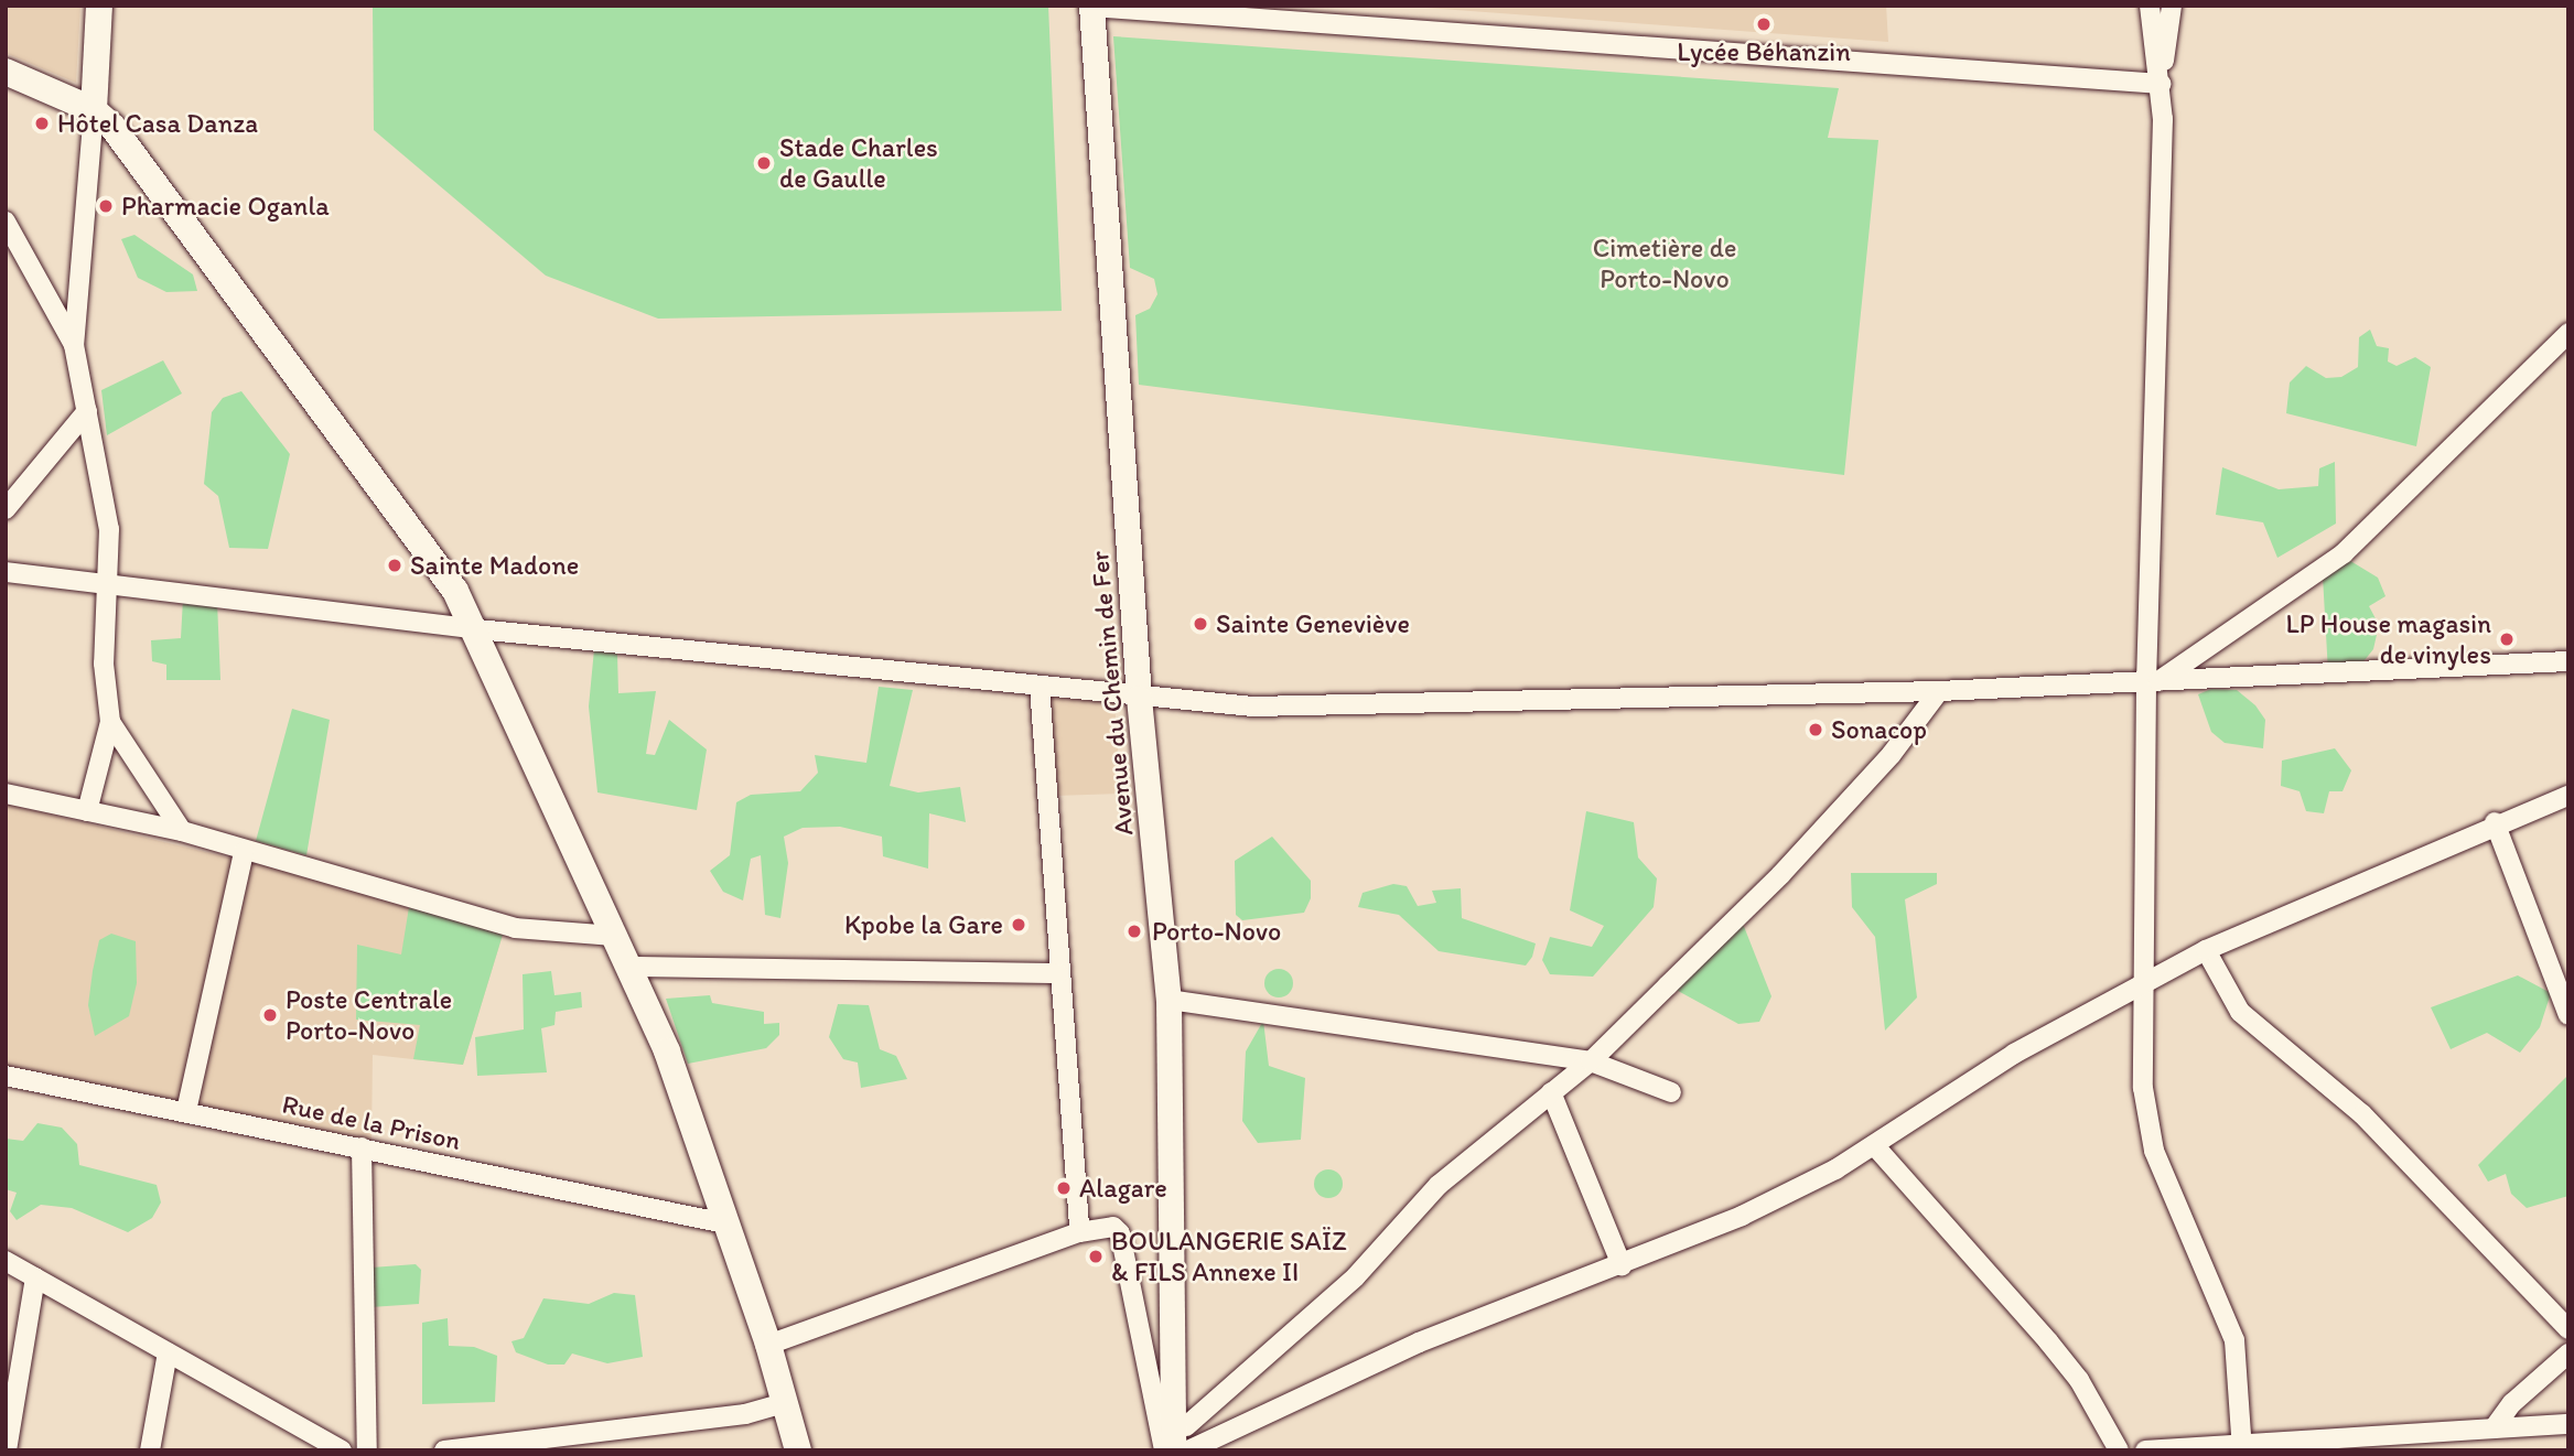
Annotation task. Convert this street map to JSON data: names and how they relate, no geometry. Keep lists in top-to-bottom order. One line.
{"streets":{"street":["Avenue du Chemin de Fer","Rue de la Prison"]},"parks":["Cimetière de Porto-Novo"],"places":["Lycée Béhanzin","Hôtel Casa Danza","Stade Charles de Gaulle","Pharmacie Oganla","Sainte Madone","Sainte Geneviève","LP House magasin de vinyles","Sonacop","Kpobe la Gare","Porto-Novo","Poste Centrale Porto-Novo","Alagare","BOULANGERIE SAÏZ & FILS Annexe II"]}
